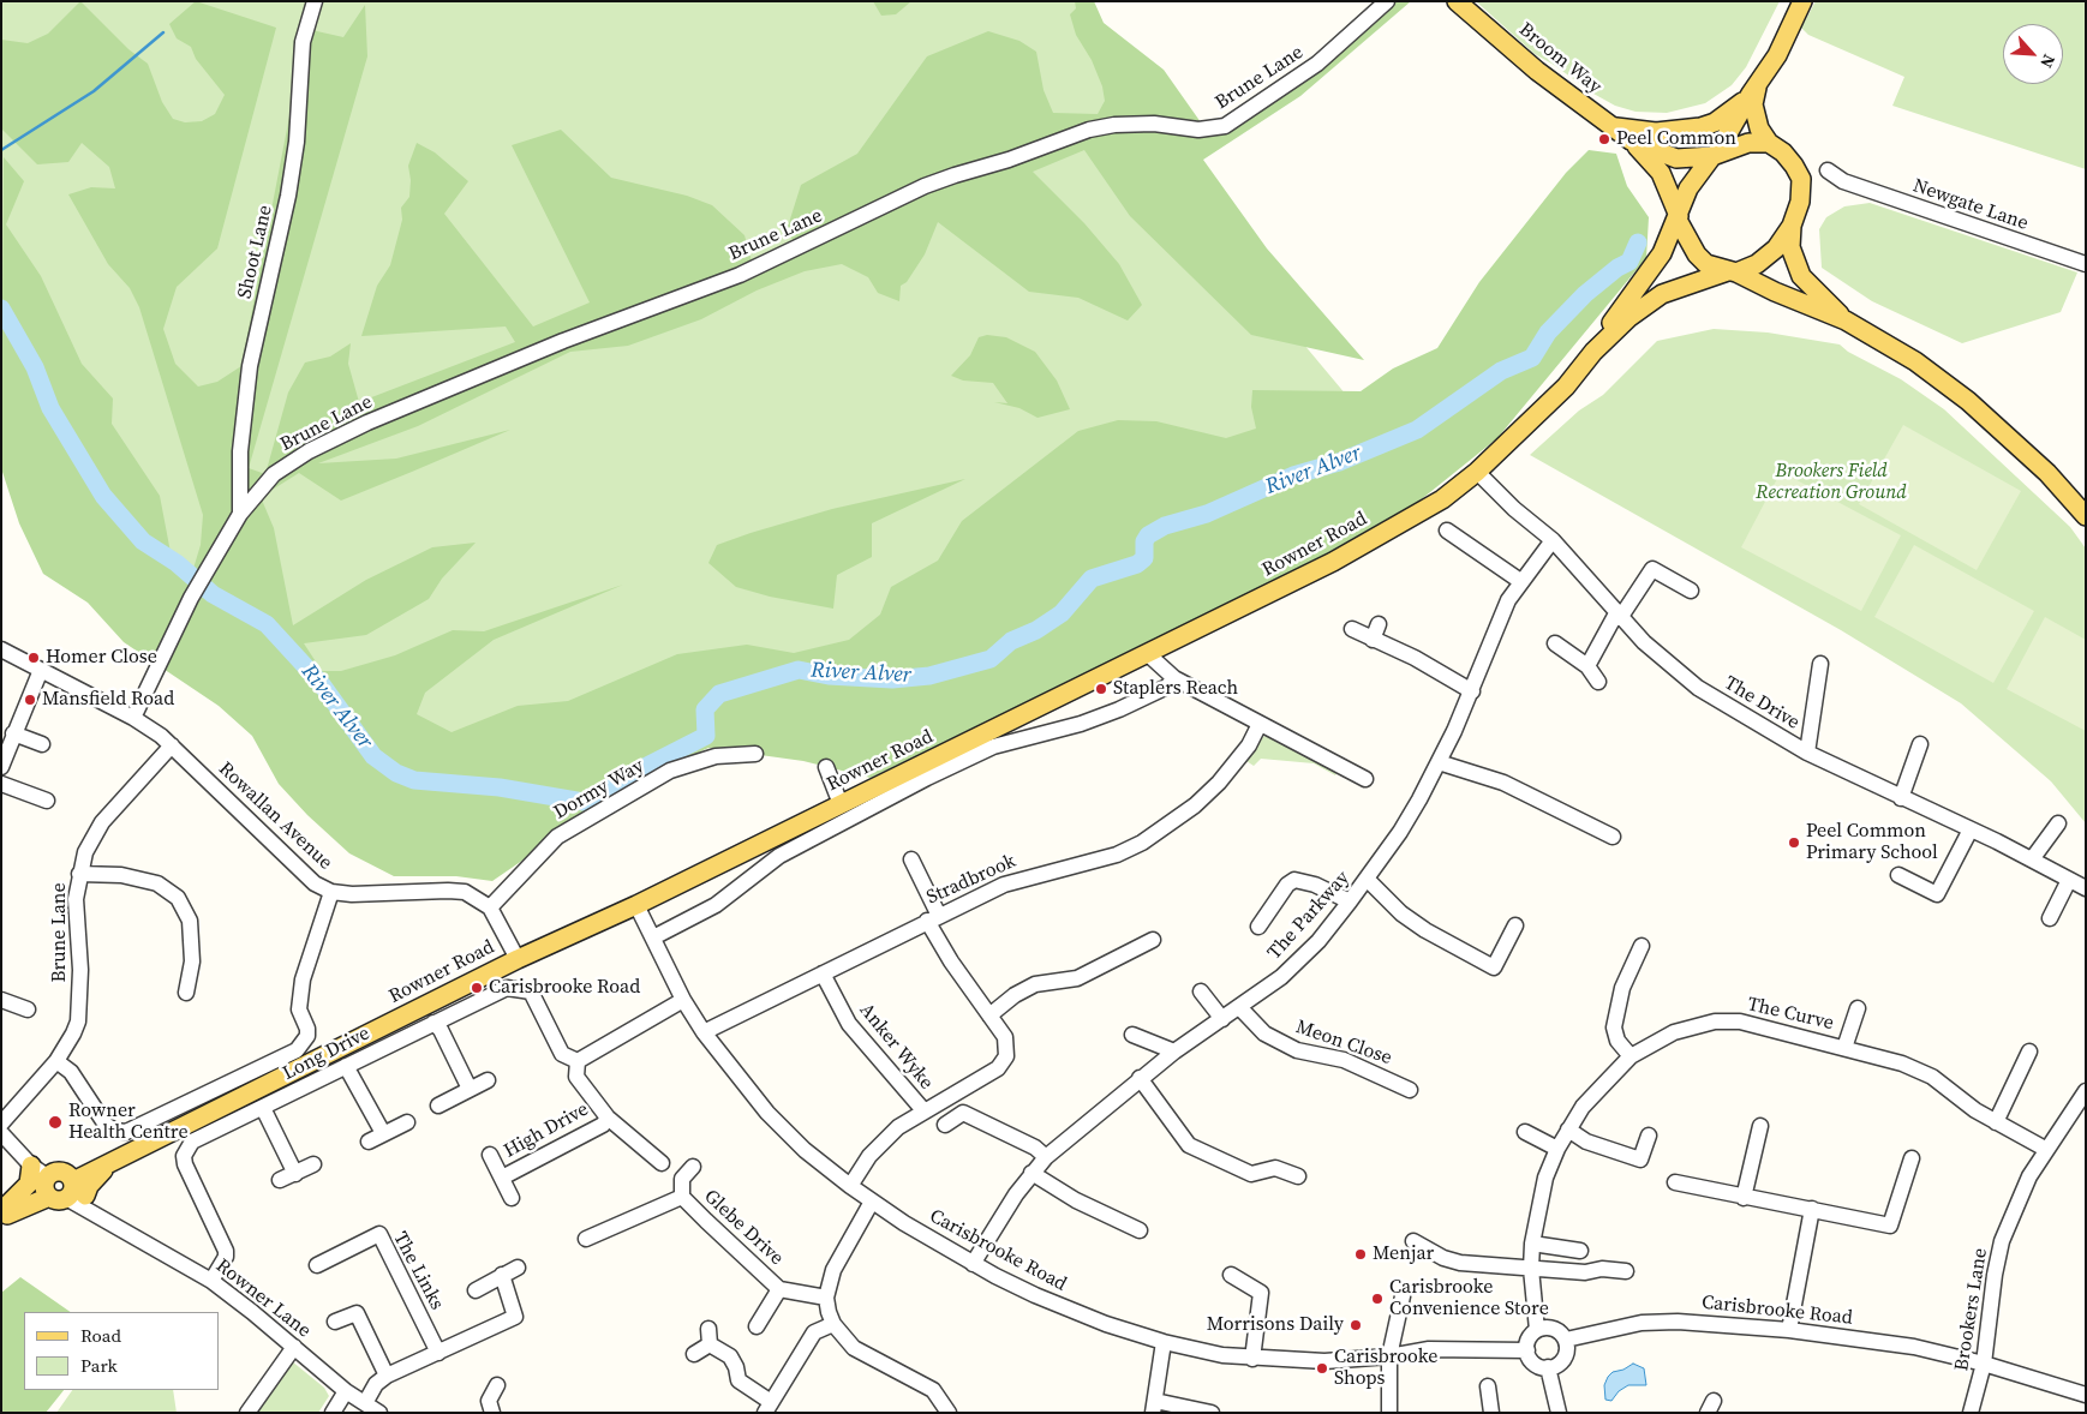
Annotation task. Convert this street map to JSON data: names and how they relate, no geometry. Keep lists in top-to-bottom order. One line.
{"streets":{"main road":["Broom Way","Rowner Road"],"street":["Brune Lane","Newgate Lane","Shoot Lane","The Drive","Dormy Way","Rowallan Avenue","Stradbrook","The Parkway","The Curve","Meon Close","Anker Wyke","Long Drive","High Drive","Glebe Drive","Carisbrooke Road","The Links","Rowner Lane","Brookers Lane"]},"crossings":[["Broom Way","Rowner Road"],["Brune Lane","Shoot Lane"],["Brune Lane","Rowallan Avenue"],["Rowner Road","The Drive"],["Rowner Road","Carisbrooke Road"],["Rowner Road","Rowner Lane"],["The Drive","The Parkway"],["Dormy Way","Rowallan Avenue"],["Stradbrook","Anker Wyke"],["Stradbrook","Carisbrooke Road"],["The Parkway","Meon Close"],["The Parkway","Carisbrooke Road"],["The Curve","Carisbrooke Road"],["The Curve","Brookers Lane"],["Long Drive","Rowner Lane"],["Carisbrooke Road","Brookers Lane"]],"water":["River Alver"],"parks":["Brookers Field Recreation Ground"],"places":["Peel Common","Homer Close","Staplers Reach","Mansfield Road","Peel Common Primary School","Carisbrooke Road","Rowner Health Centre","Menjar","Carisbrooke Convenience Store","Morrisons Daily","Carisbrooke Shops"],"legend":["Road","Park"],"north":"bottom right"}
